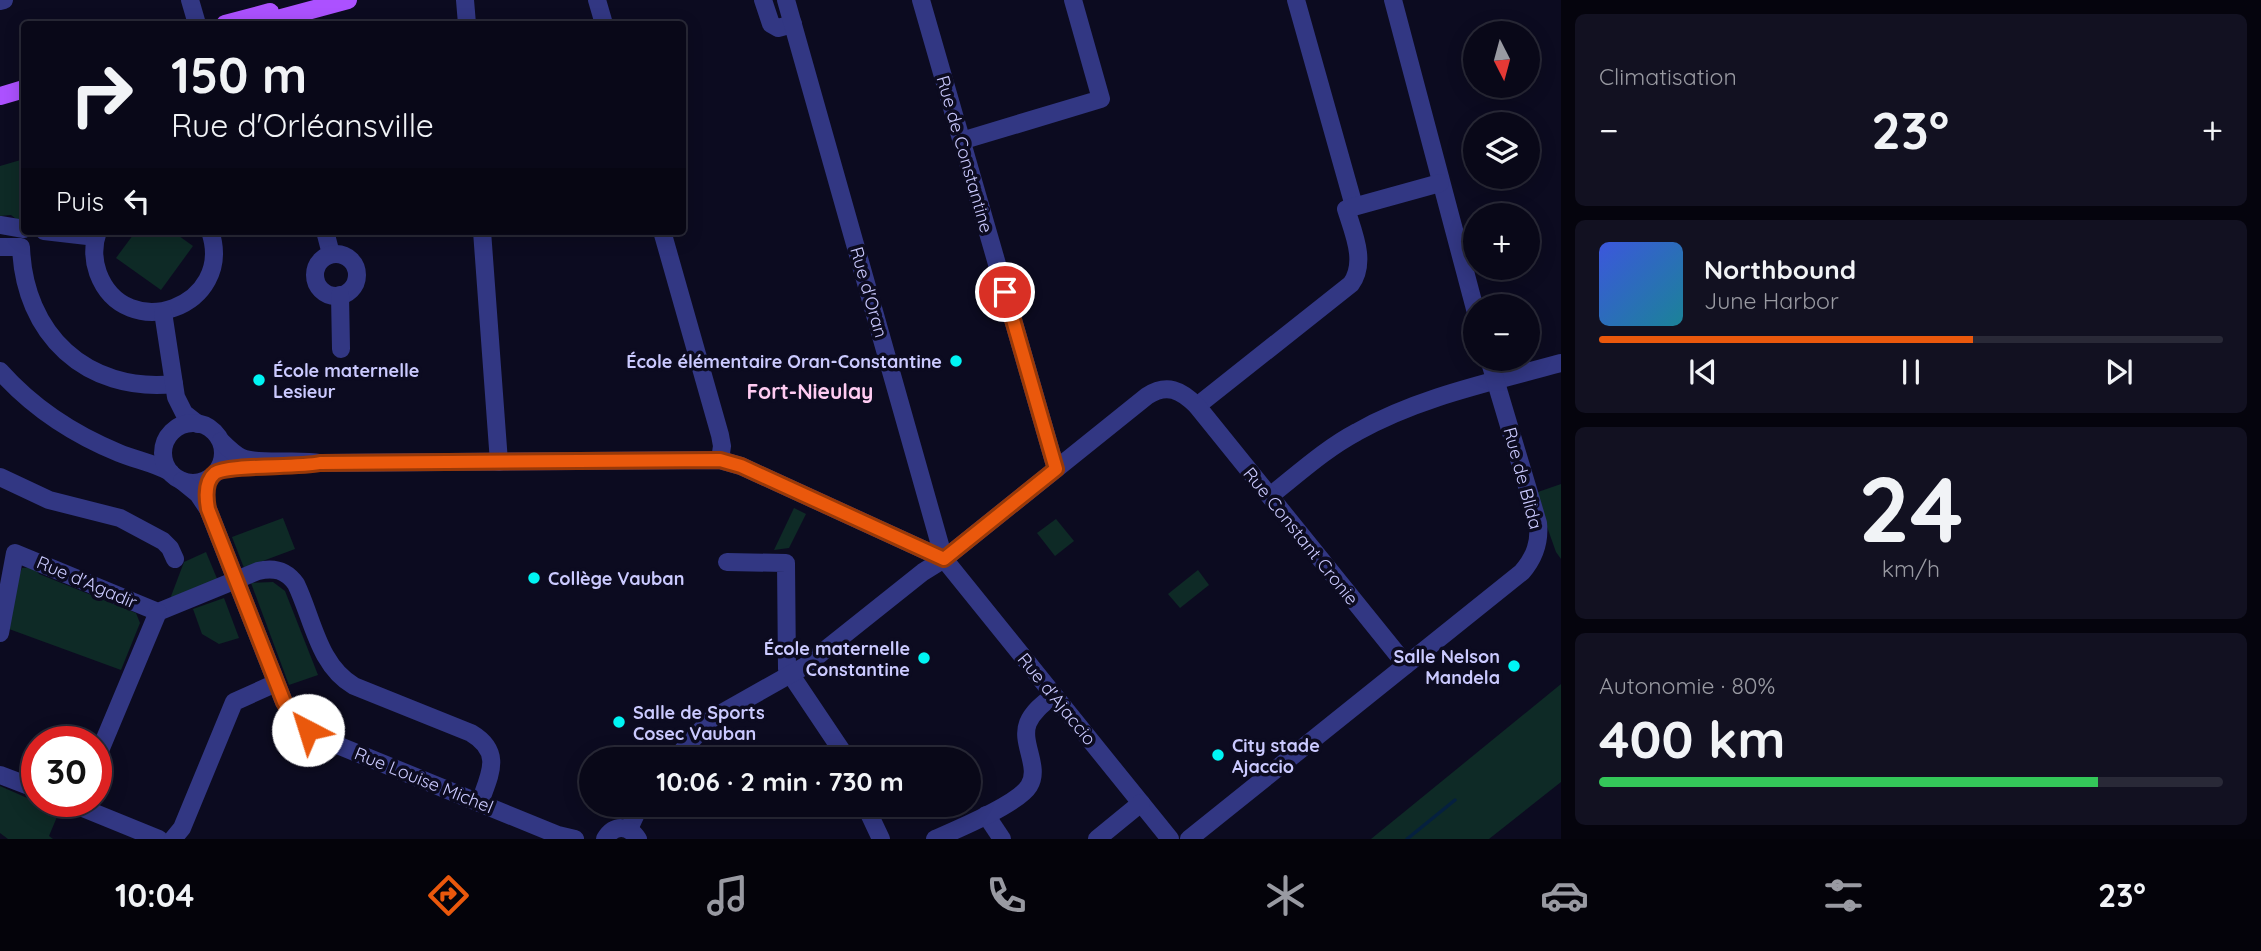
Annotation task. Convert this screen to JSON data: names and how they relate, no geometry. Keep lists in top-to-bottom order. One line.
{"streets":{"street":["Rue de Constantine","Rue d'Oran","Rue de Blida","Rue Constant Cronie","Rue d'Agadir","Rue d'Ajaccio","Rue Louise Michel"]},"crossings":[["Rue d'Oran","Rue d'Ajaccio"],["Rue de Blida","Rue Constant Cronie"],["Rue d'Agadir","Rue Louise Michel"]],"districts":["Fort-Nieulay"],"places":["École élémentaire Oran-Constantine","École maternelle Lesieur","Collège Vauban","École maternelle Constantine","Salle Nelson Mandela","Salle de Sports Cosec Vauban","City stade Ajaccio"],"north":"bottom","page":{"tile":["Climatisation",["24","km/h"],["Autonomie · 80%","400 km"]],"map_buttons":["+","−"],"turn":["150 m","Rue d'Orléansville"],"heat":["−","23°","+"],"then":"Puis","song":["Northbound","June Harbor"],"limit":"30","trip":"10:06 · 2 min · 730 m","tabs":["10:04","23°"]}}
